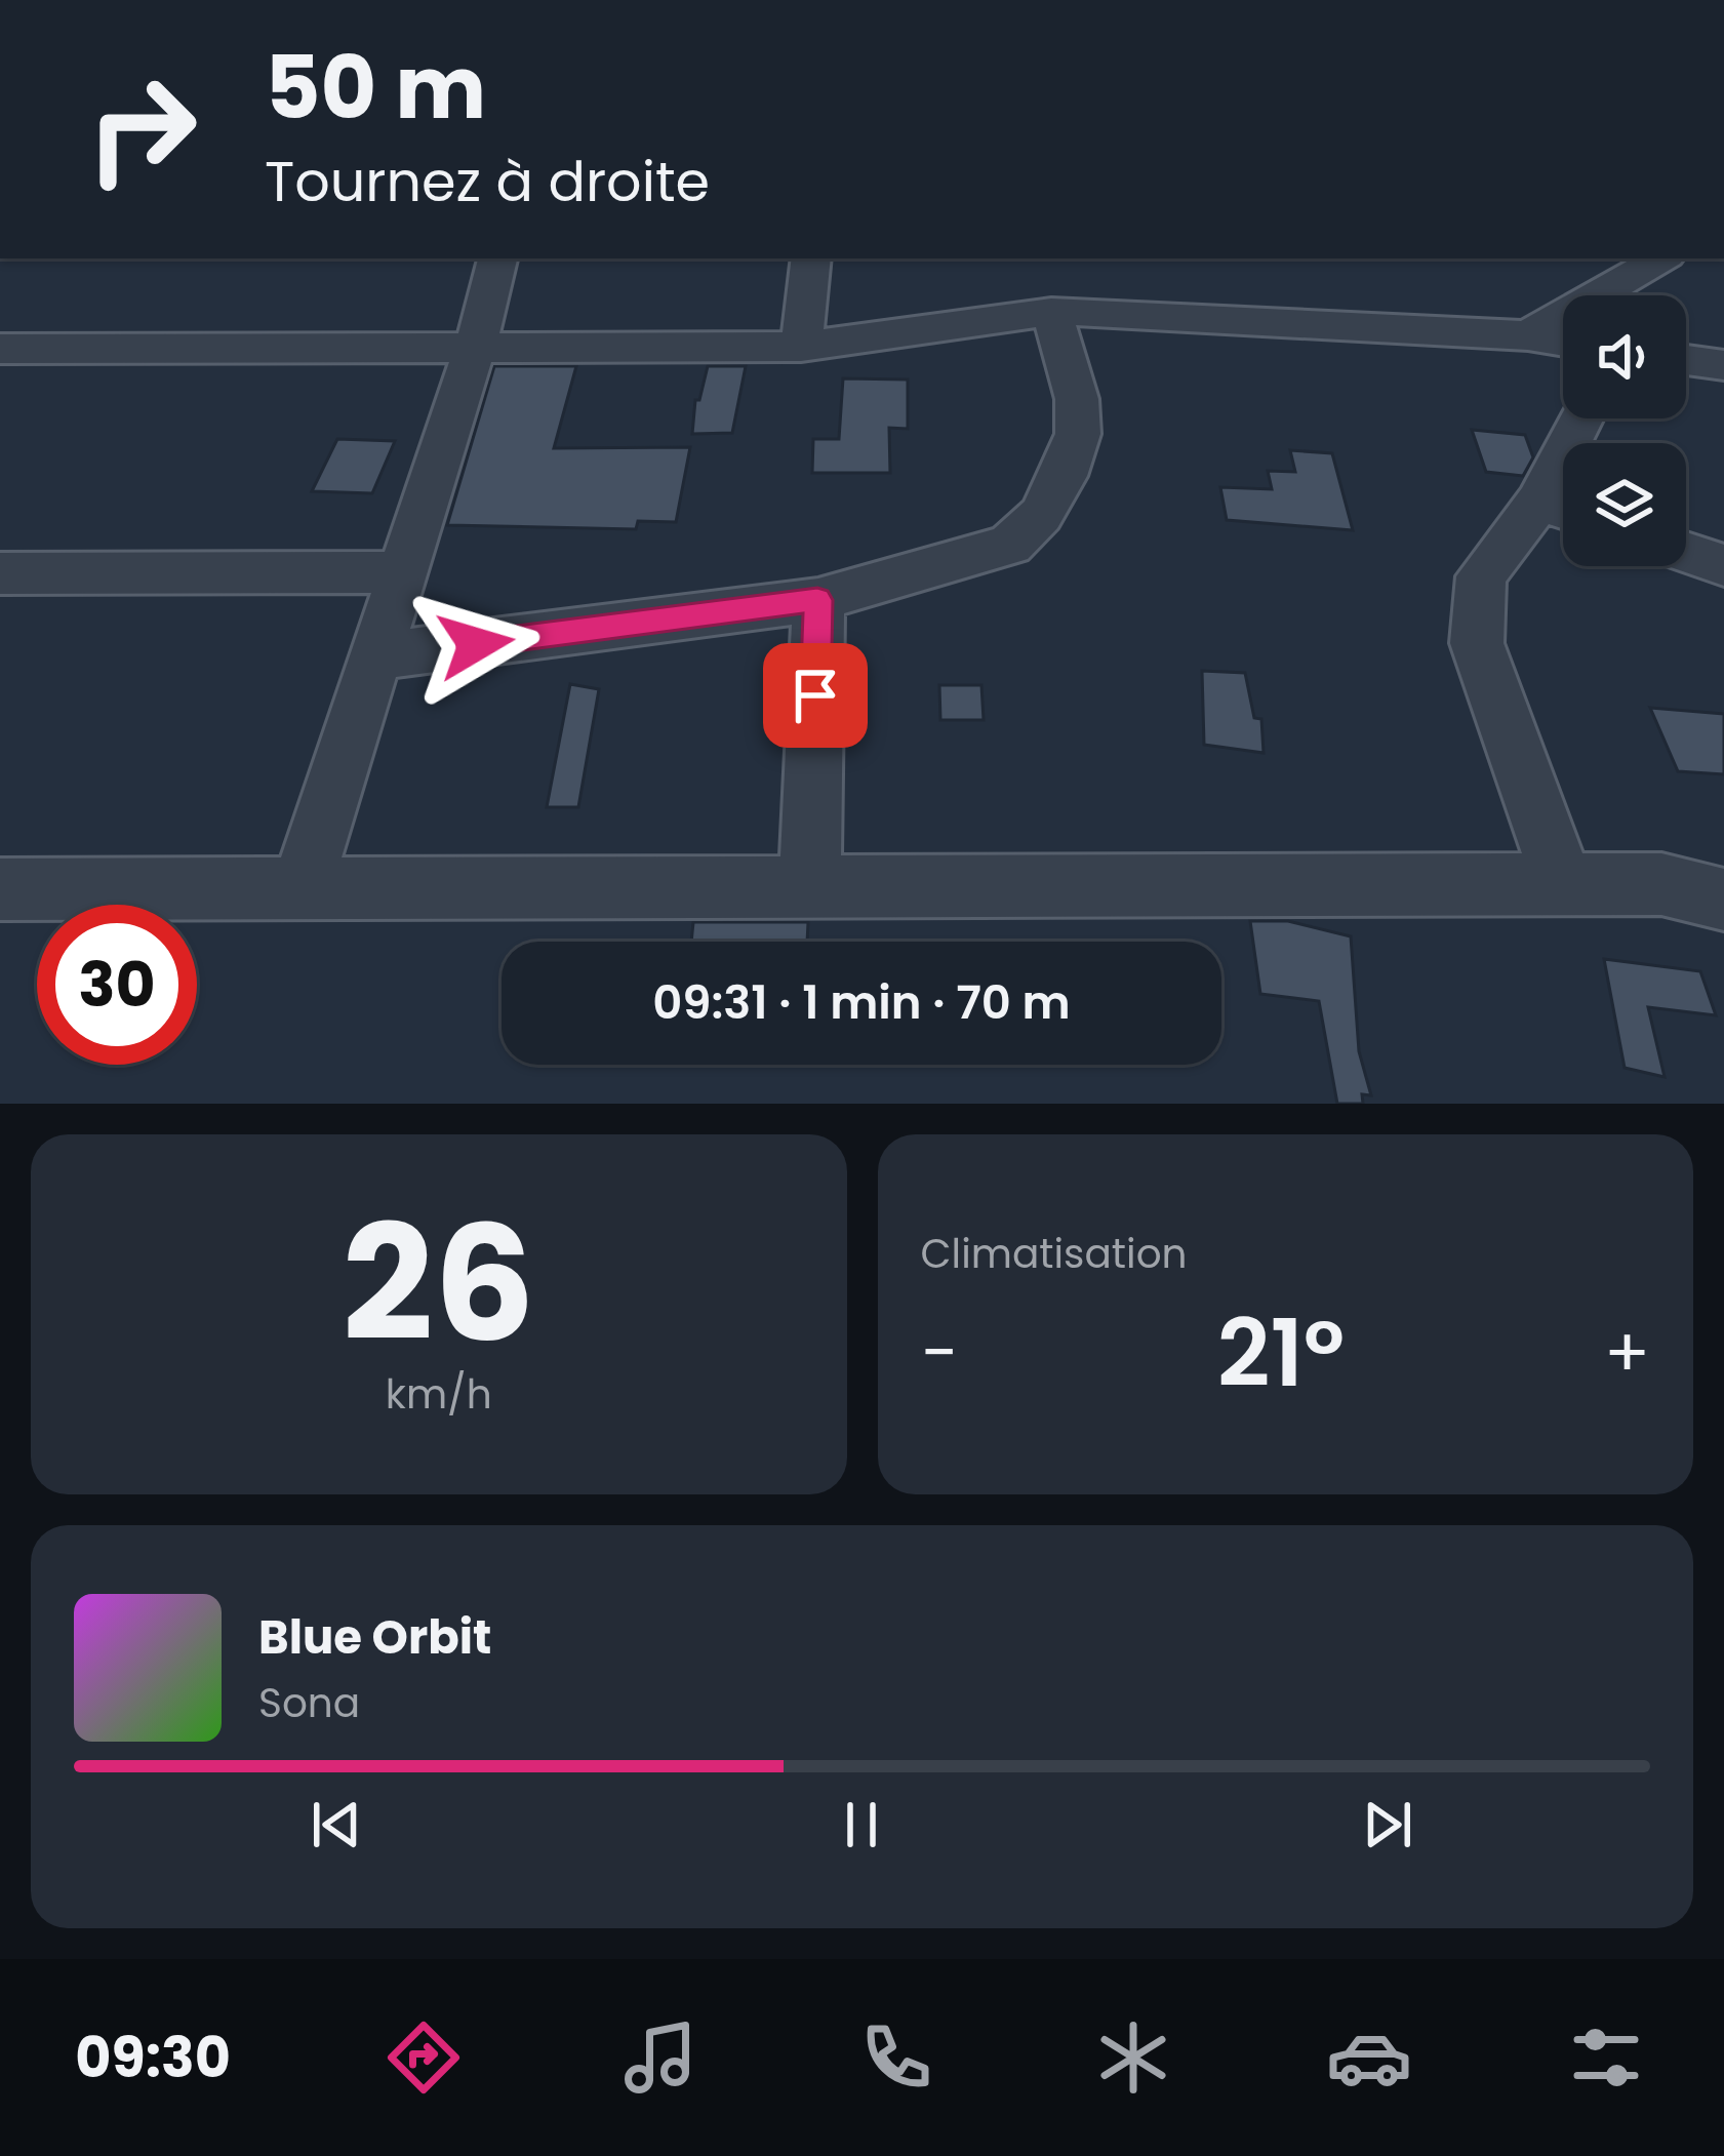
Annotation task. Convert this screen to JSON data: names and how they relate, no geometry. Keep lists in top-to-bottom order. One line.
{"page":{"turn":["50 m","Tournez à droite"],"limit":"30","trip":"09:31 · 1 min · 70 m","tile":[["26","km/h"],"Climatisation"],"heat":["−","21°","+"],"song":["Blue Orbit","Sona"],"tabs":"09:30"}}
